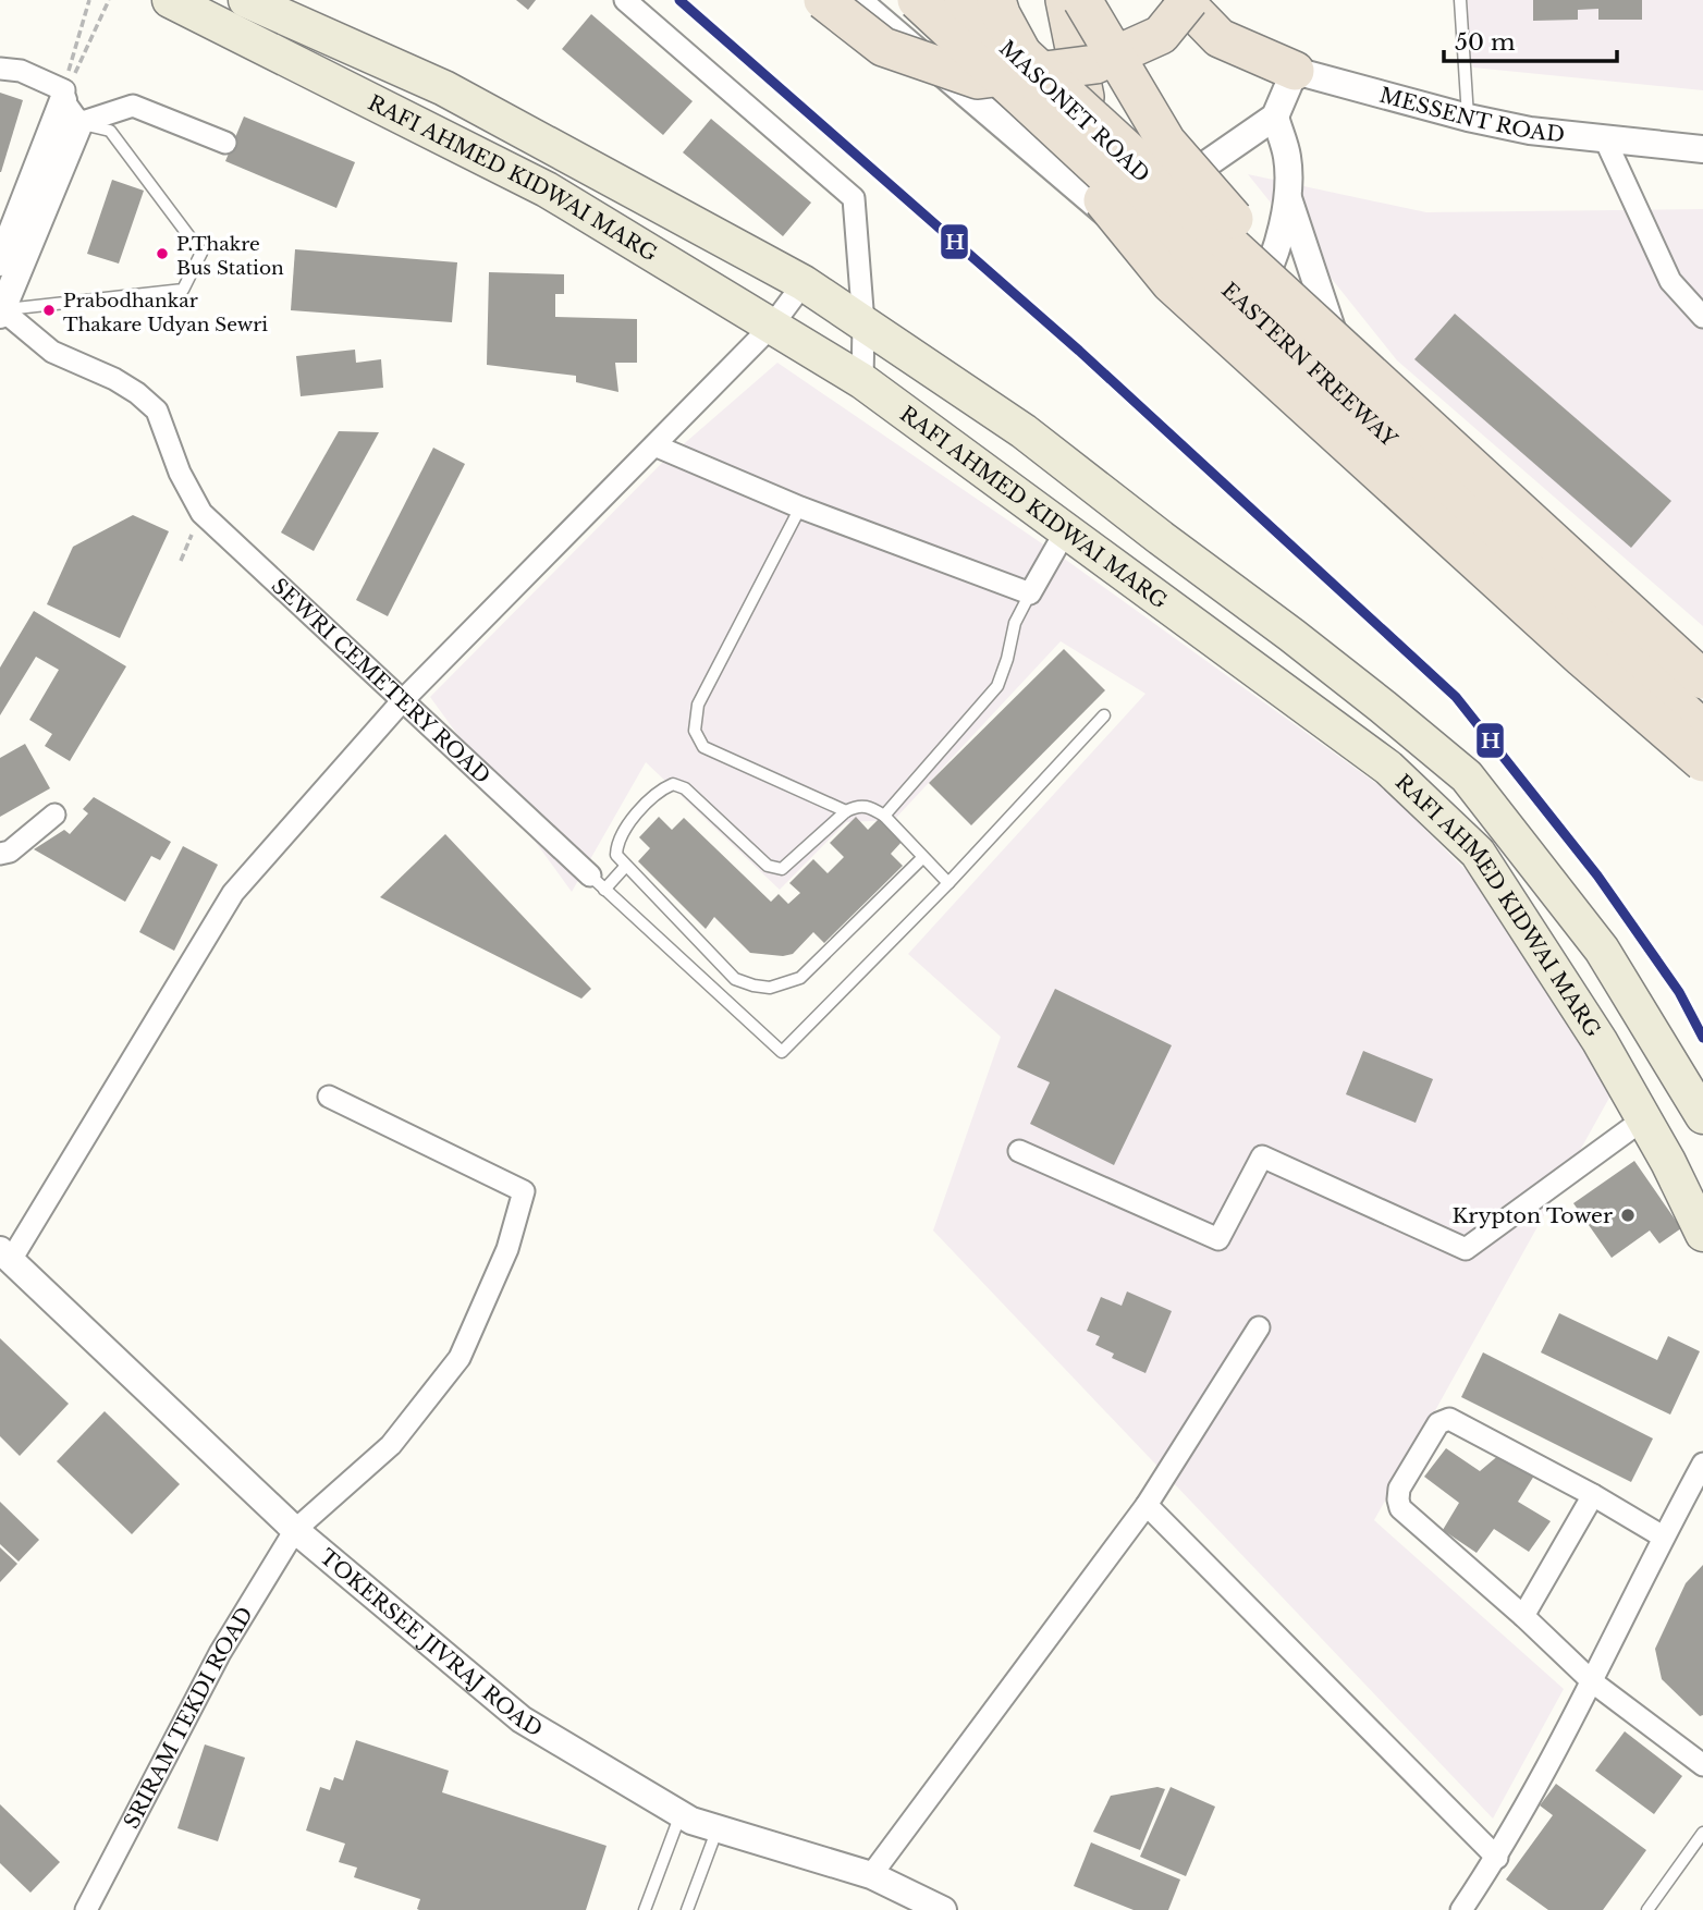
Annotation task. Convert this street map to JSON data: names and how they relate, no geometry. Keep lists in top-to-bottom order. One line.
{"streets":{"highway":["EASTERN FREEWAY"],"main road":["RAFI AHMED KIDWAI MARG"],"street":["MASONET ROAD","MESSENT ROAD","SEWRI CEMETERY ROAD","TOKERSEE JIVRAJ ROAD","SRIRAM TEKDI ROAD"]},"crossings":[["TOKERSEE JIVRAJ ROAD","SRIRAM TEKDI ROAD"]],"places":["P.Thakre Bus Station","Prabodhankar Thakare Udyan Sewri","Krypton Tower"],"lines":["transit line H"],"scale_bar":"50 m"}
